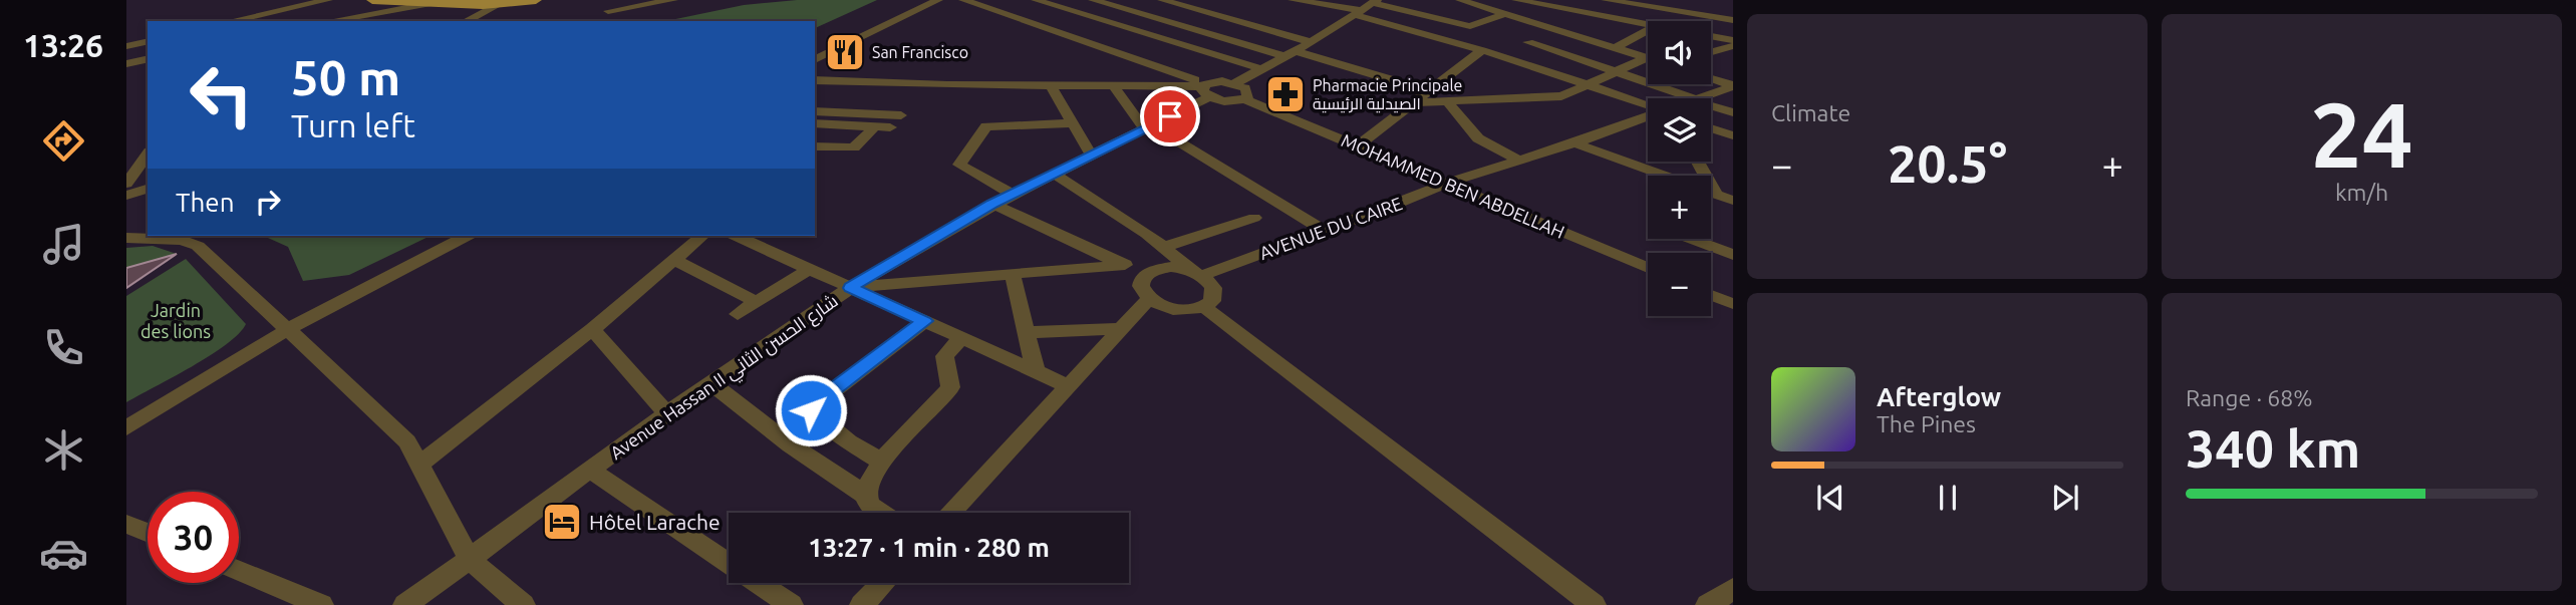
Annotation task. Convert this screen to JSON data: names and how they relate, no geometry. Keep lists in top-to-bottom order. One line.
{"streets":{"street":["MOHAMMED BEN ABDELLAH","AVENUE DU CAIRE","Avenue Hassan II شارع الحسن الثاني"]},"crossings":[["MOHAMMED BEN ABDELLAH","AVENUE DU CAIRE"],["MOHAMMED BEN ABDELLAH","Avenue Hassan II شارع الحسن الثاني"]],"parks":["Jardin des lions"],"places":{"restaurant":["San Francisco"],"pharmacy":["Pharmacie Principale الصيدلية الرئيسية"],"hotel":["Hôtel Larache"]},"page":{"tabs":"13:26","tile":["Climate",["24","km/h"],["Range · 68%","340 km"]],"map_buttons":["+","−"],"turn":["50 m","Turn left"],"heat":["−","20.5°","+"],"then":"Then","song":["Afterglow","The Pines"],"limit":"30","trip":"13:27 · 1 min · 280 m"}}
